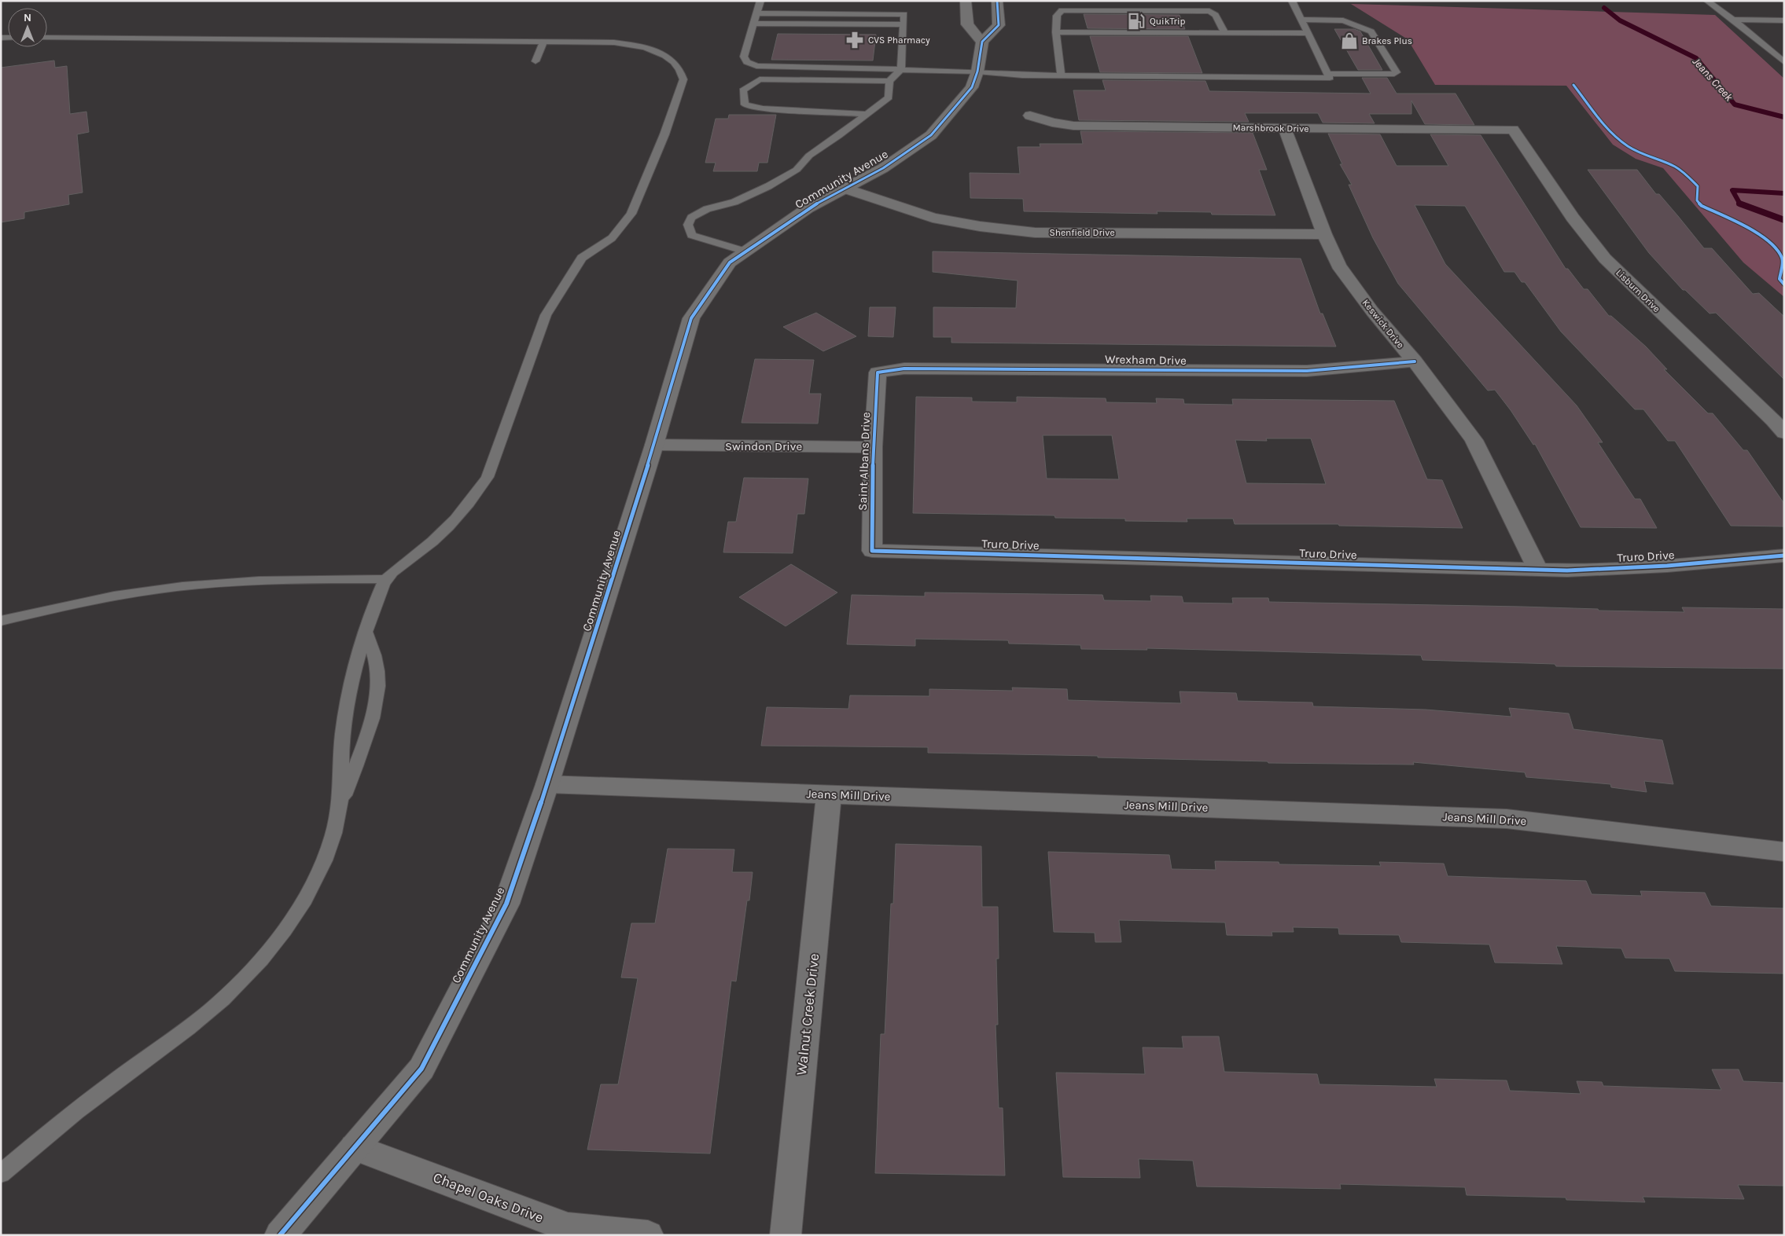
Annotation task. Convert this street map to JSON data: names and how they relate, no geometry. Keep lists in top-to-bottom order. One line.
{"streets":{"street":["Marshbrook Drive","Community Avenue","Shenfield Drive","Lisburn Drive","Keswick Drive","Wrexham Drive","Swindon Drive","Saint Albans Drive","Truro Drive","Jeans Mill Drive","Walnut Creek Drive","Chapel Oaks Drive"]},"crossings":[["Marshbrook Drive","Lisburn Drive"],["Marshbrook Drive","Keswick Drive"],["Community Avenue","Shenfield Drive"],["Community Avenue","Swindon Drive"],["Community Avenue","Jeans Mill Drive"],["Community Avenue","Chapel Oaks Drive"],["Shenfield Drive","Keswick Drive"],["Keswick Drive","Wrexham Drive"],["Keswick Drive","Truro Drive"],["Wrexham Drive","Saint Albans Drive"],["Swindon Drive","Saint Albans Drive"],["Saint Albans Drive","Truro Drive"],["Jeans Mill Drive","Walnut Creek Drive"]],"water":["Jeans Creek"],"places":{"fuel station":["QuikTrip"],"pharmacy":["CVS Pharmacy"],"shop":["Brakes Plus"]},"north":"top"}
